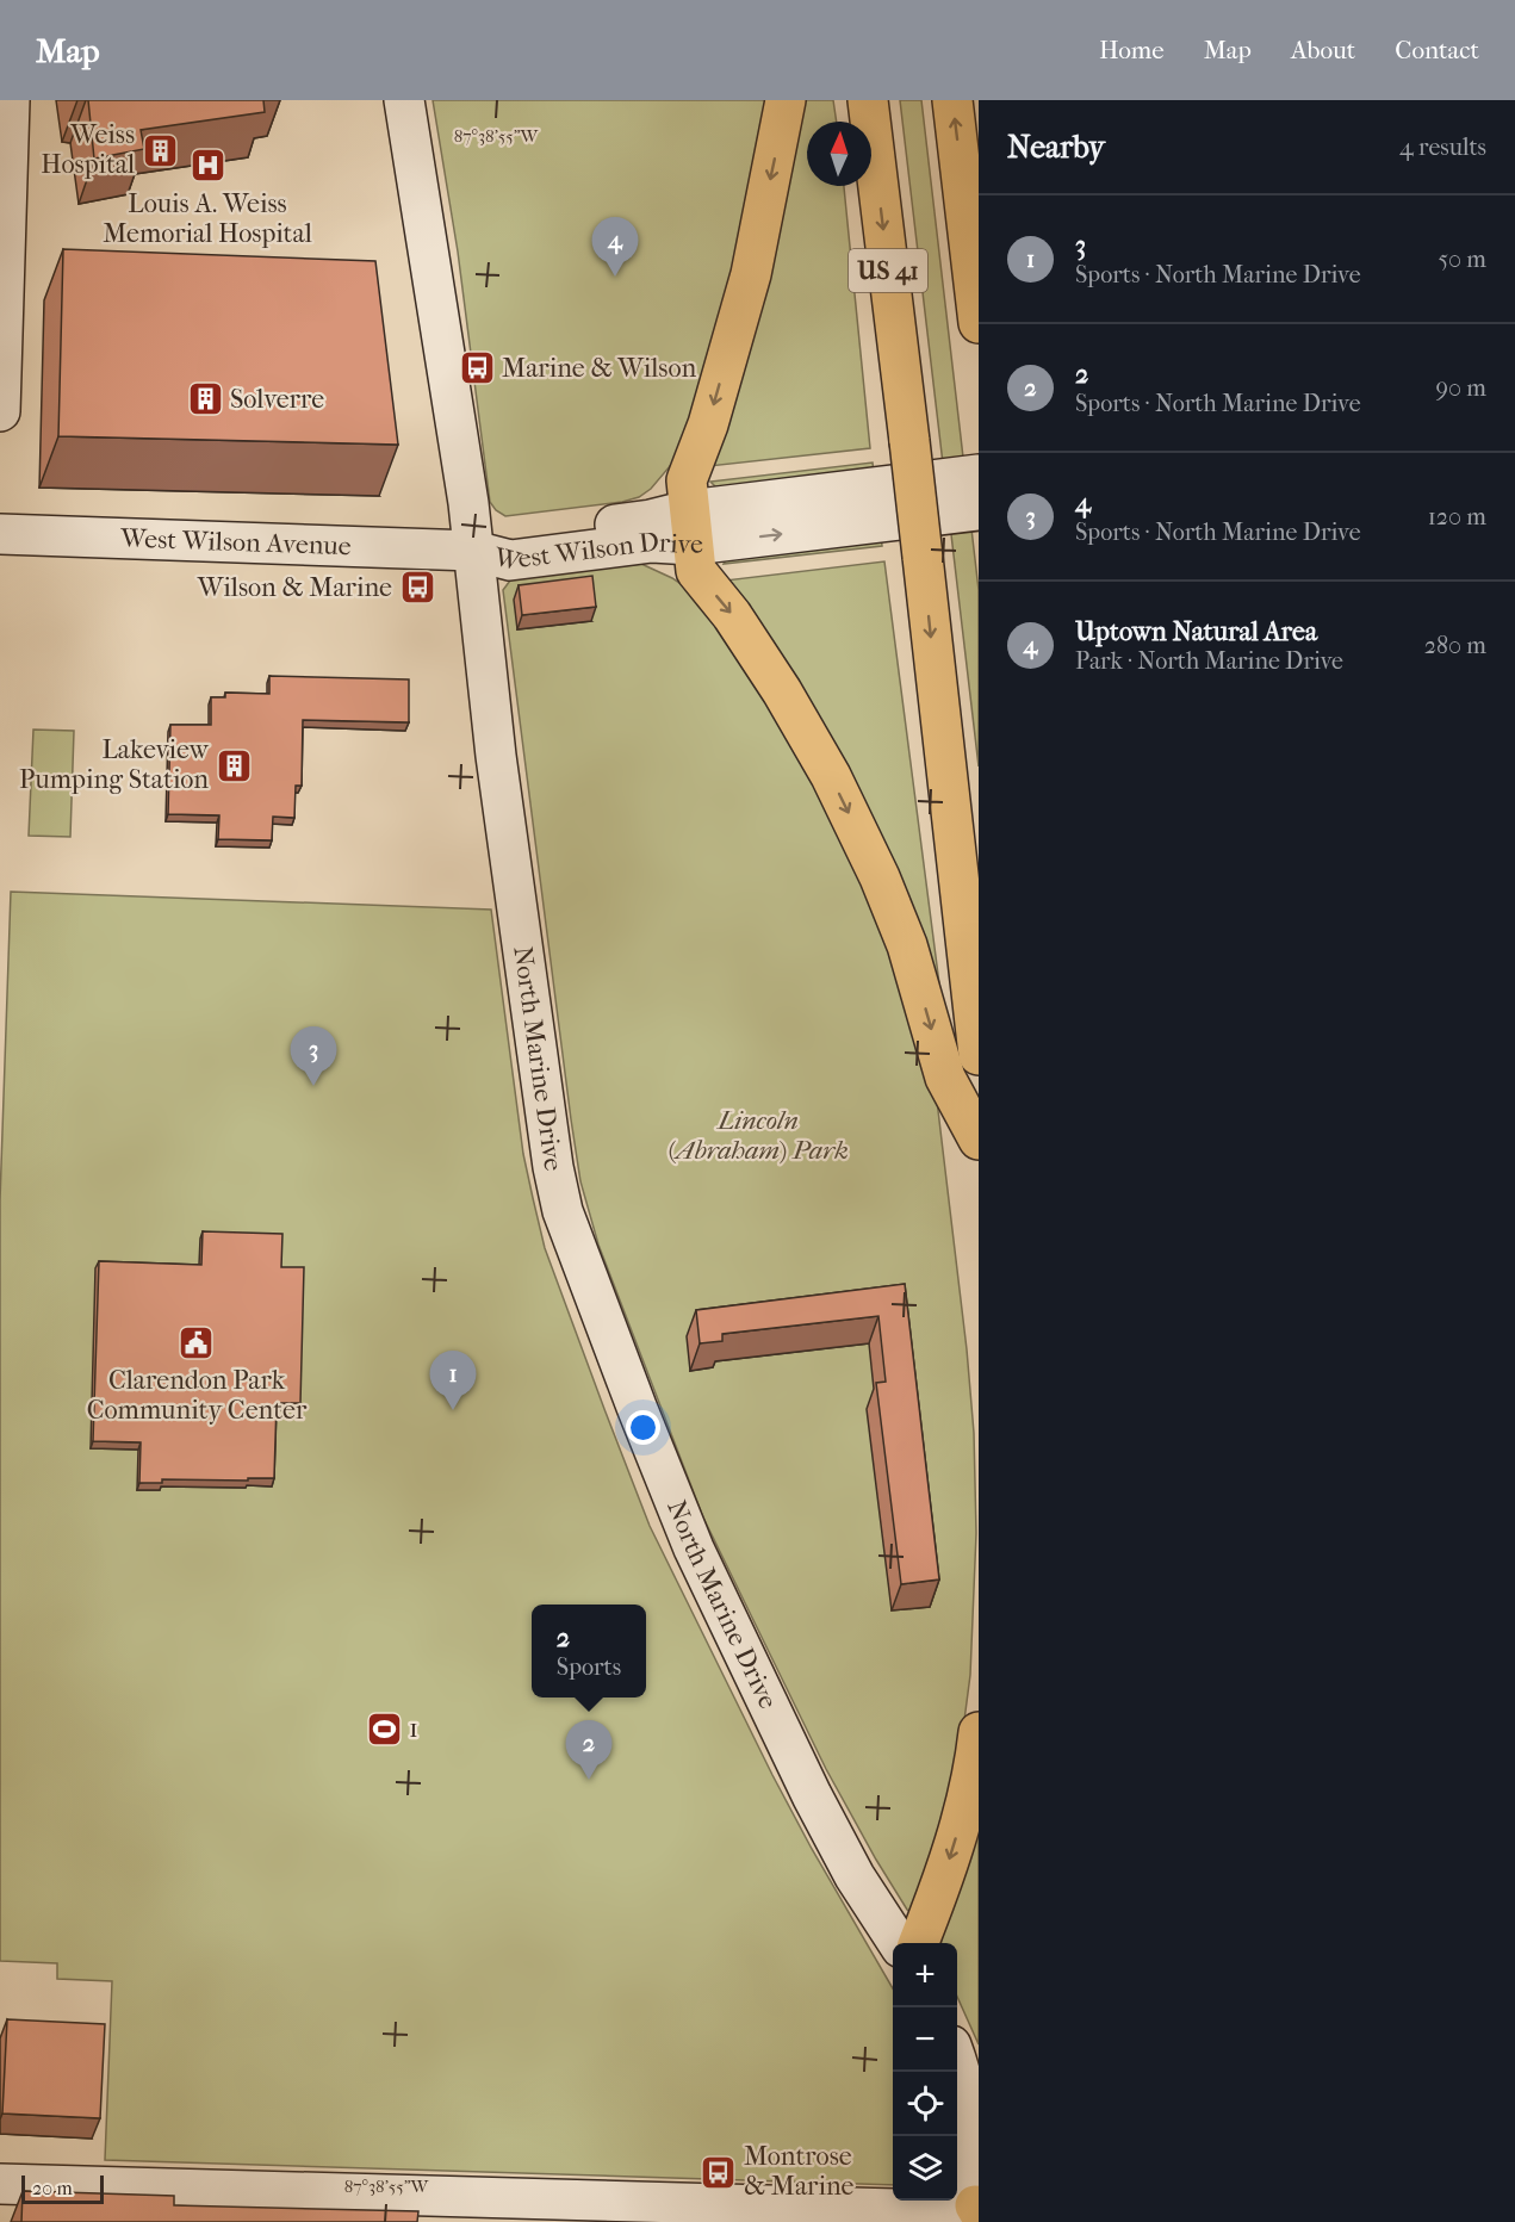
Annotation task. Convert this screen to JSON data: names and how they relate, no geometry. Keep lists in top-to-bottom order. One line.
{"streets":{"highway":["US 41"],"street":["West Wilson Avenue","West Wilson Drive","North Marine Drive"]},"crossings":[["West Wilson Avenue","West Wilson Drive"],["West Wilson Avenue","North Marine Drive"],["West Wilson Drive","North Marine Drive"]],"parks":["Lincoln (Abraham) Park"],"places":{"building":["Weiss Hospital","Solverre","Lakeview Pumping Station"],"hospital":["Louis A. Weiss Memorial Hospital"],"bus stop":["Marine & Wilson","Wilson & Marine","Montrose & Marine"],"public building":["Clarendon Park Community Center"],"sports":["1"]},"scale_bar":"20 m","north":"top","page":{"header":"Map","nav":["Home","Map","About","Contact"],"heading":["Nearby","4 results"],"list":[{"mark":"1","name":"3","note":"Sports · North Marine Drive","value":"50 m"},{"mark":"2","name":"2","note":"Sports · North Marine Drive","value":"90 m"},{"mark":"3","name":"4","note":"Sports · North Marine Drive","value":"120 m"},{"mark":"4","name":"Uptown Natural Area","note":"Park · North Marine Drive","value":"280 m"}],"pins":["4","3","1","2"],"popup":["2","Sports"],"map_buttons":["+","−"],"scale":"20 m"},"coordinates":["87°38'55\"W"]}
